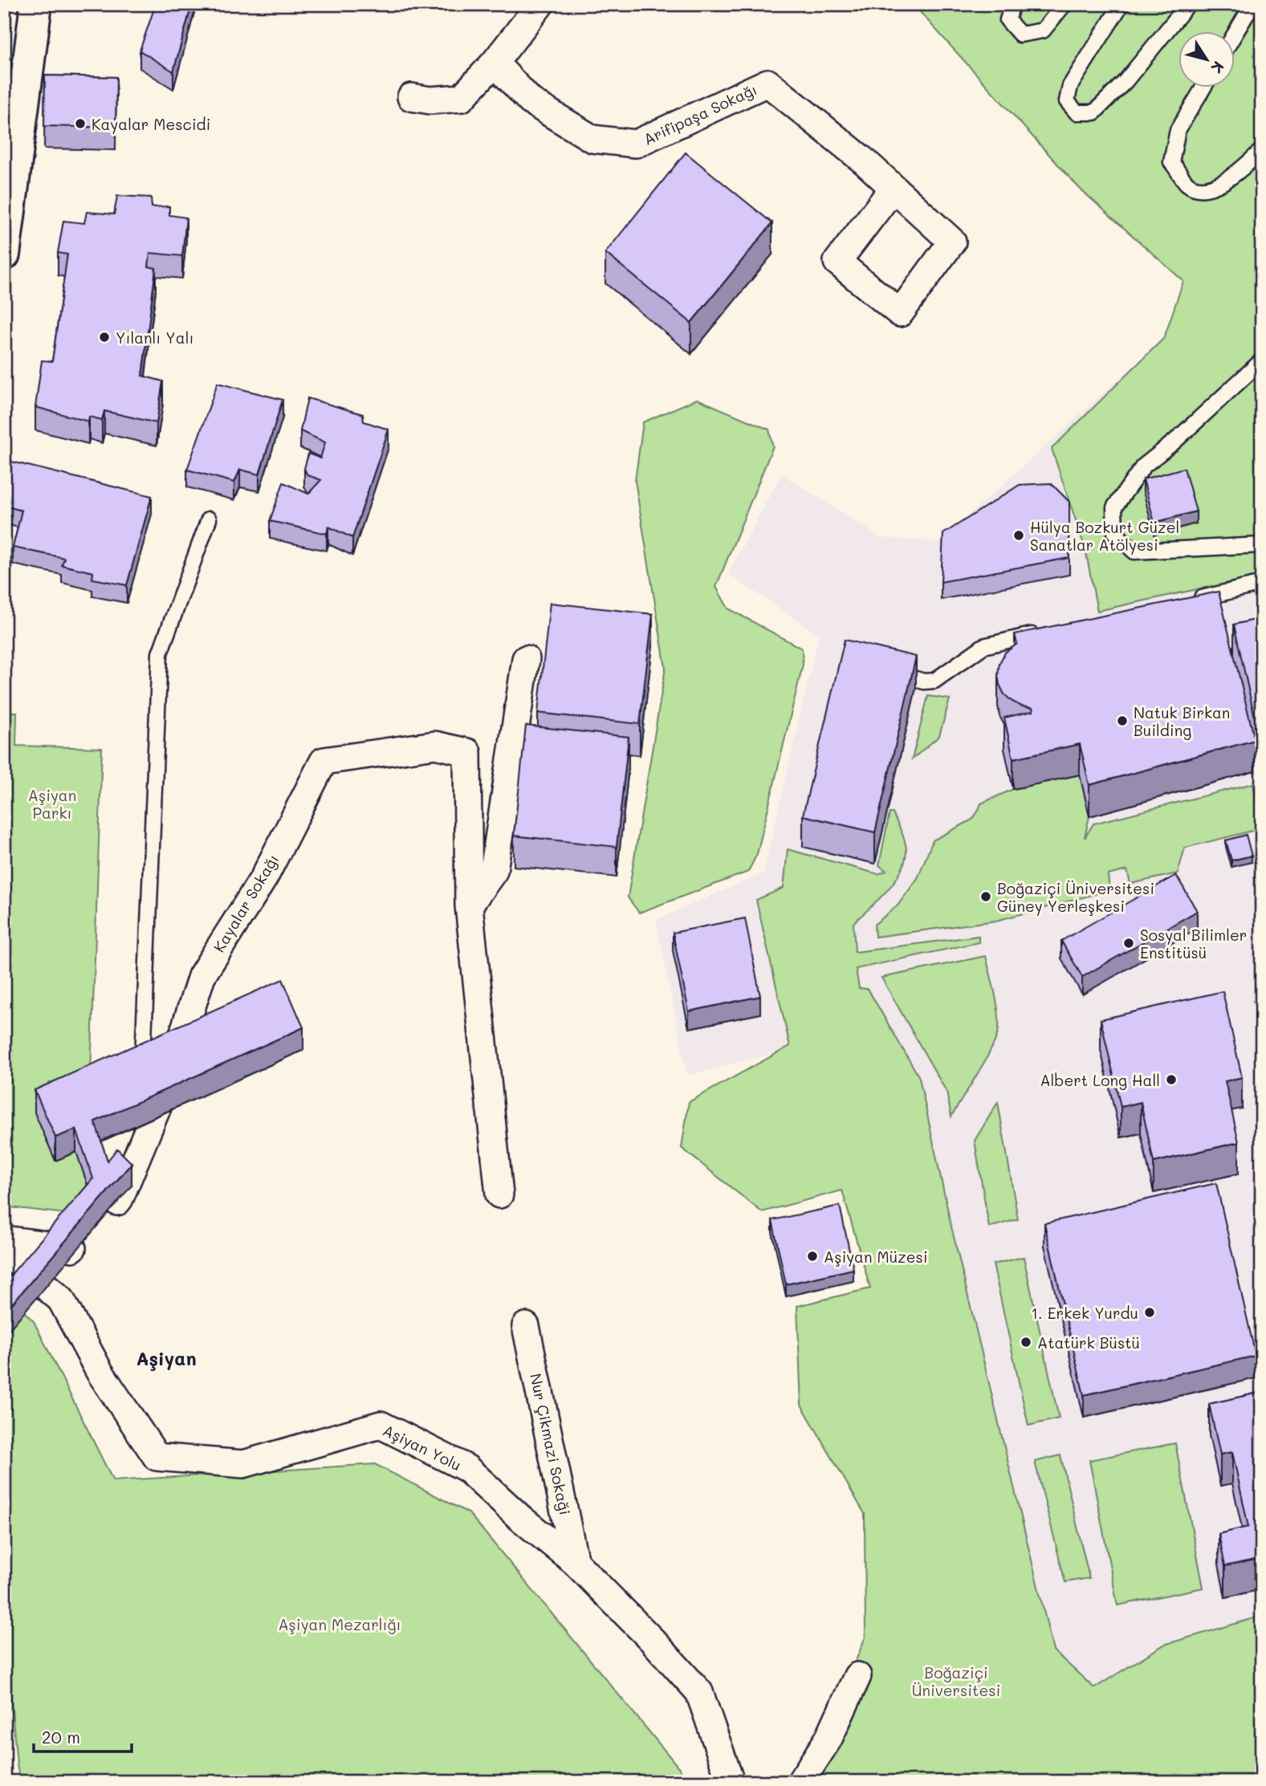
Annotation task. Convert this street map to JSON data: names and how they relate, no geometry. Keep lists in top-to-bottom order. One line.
{"streets":{"street":["Arifipaşa Sokağı","Kayalar Sokağı","Nur Çikmazi Sokaği","Aşiyan Yolu"]},"crossings":[["Nur Çikmazi Sokaği","Aşiyan Yolu"]],"districts":["Aşiyan"],"parks":["Aşiyan Parkı","Aşiyan Mezarlığı","Boğaziçi Üniversitesi"],"places":["Kayalar Mescidi","Yılanlı Yalı","Hülya Bozkurt Güzel Sanatlar Atölyesi","Natuk Birkan Building","Boğaziçi Üniversitesi Güney Yerleşkesi","Sosyal Bilimler Enstitüsü","Albert Long Hall","Aşiyan Müzesi","1. Erkek Yurdu","Atatürk Büstü"],"scale_bar":"20 m","north":"bottom right"}
